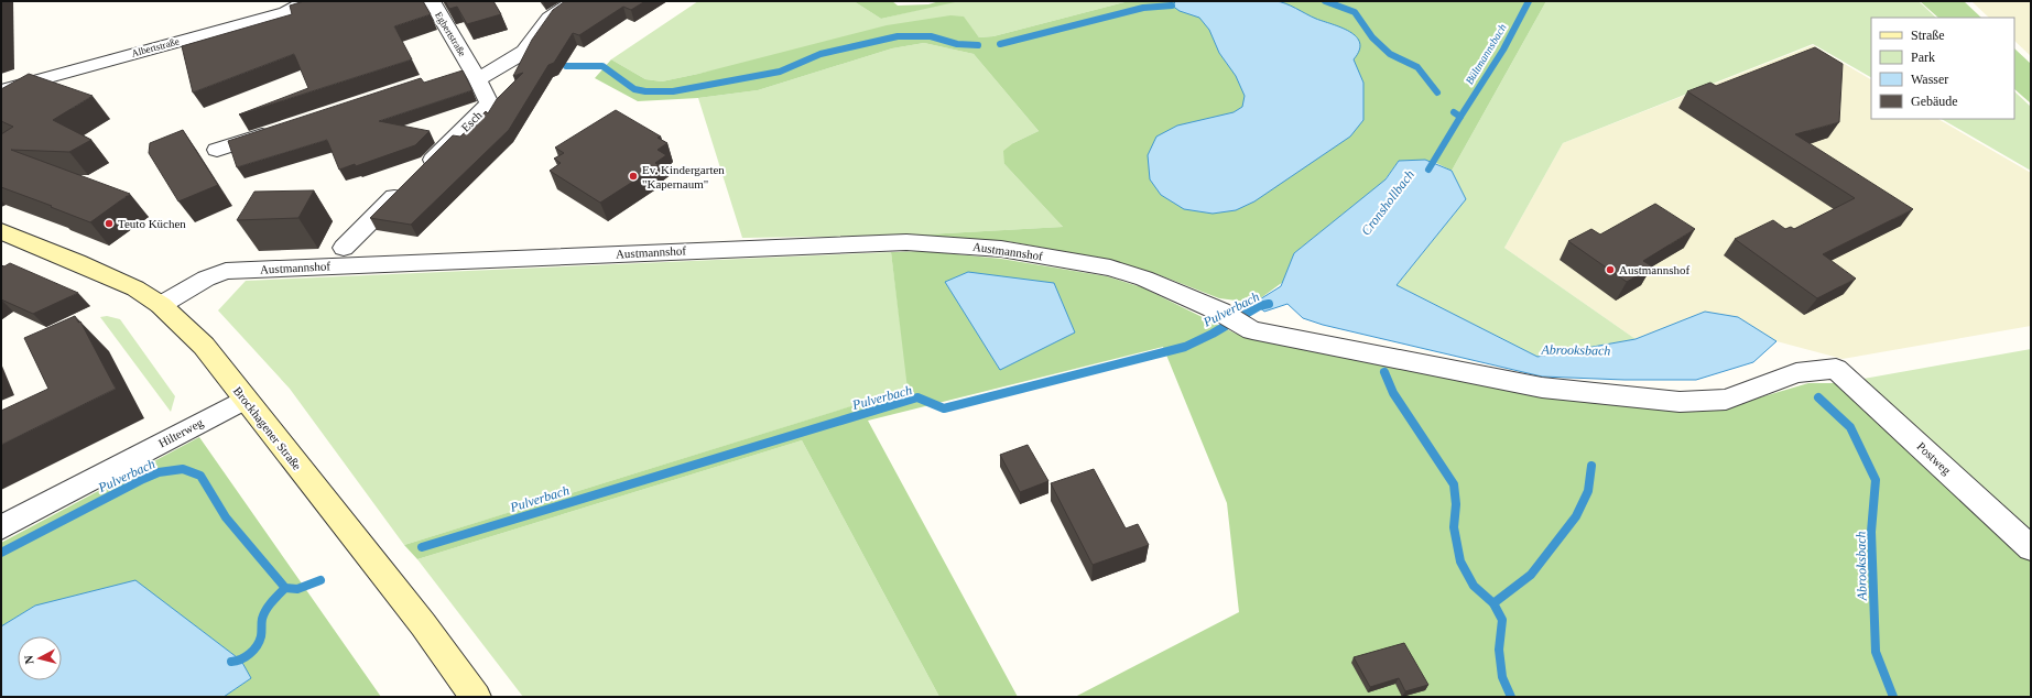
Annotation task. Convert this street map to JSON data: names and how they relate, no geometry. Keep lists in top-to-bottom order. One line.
{"streets":{"main road":["Brockhagener Straße"],"street":["Egbertstraße","Albertstraße","Esch","Austmannshof","Hilterweg","Postweg"]},"crossings":[["Egbertstraße","Esch"],["Austmannshof","Brockhagener Straße"],["Austmannshof","Postweg"],["Brockhagener Straße","Hilterweg"]],"water":["Bültmannsbach","Cronshollbach","Pulverbach","Abrooksbach"],"places":["Ev. Kindergarten \"Kapernaum\"","Teuto Küchen","Austmannshof"],"legend":["Straße","Park","Wasser","Gebäude"],"north":"left"}
